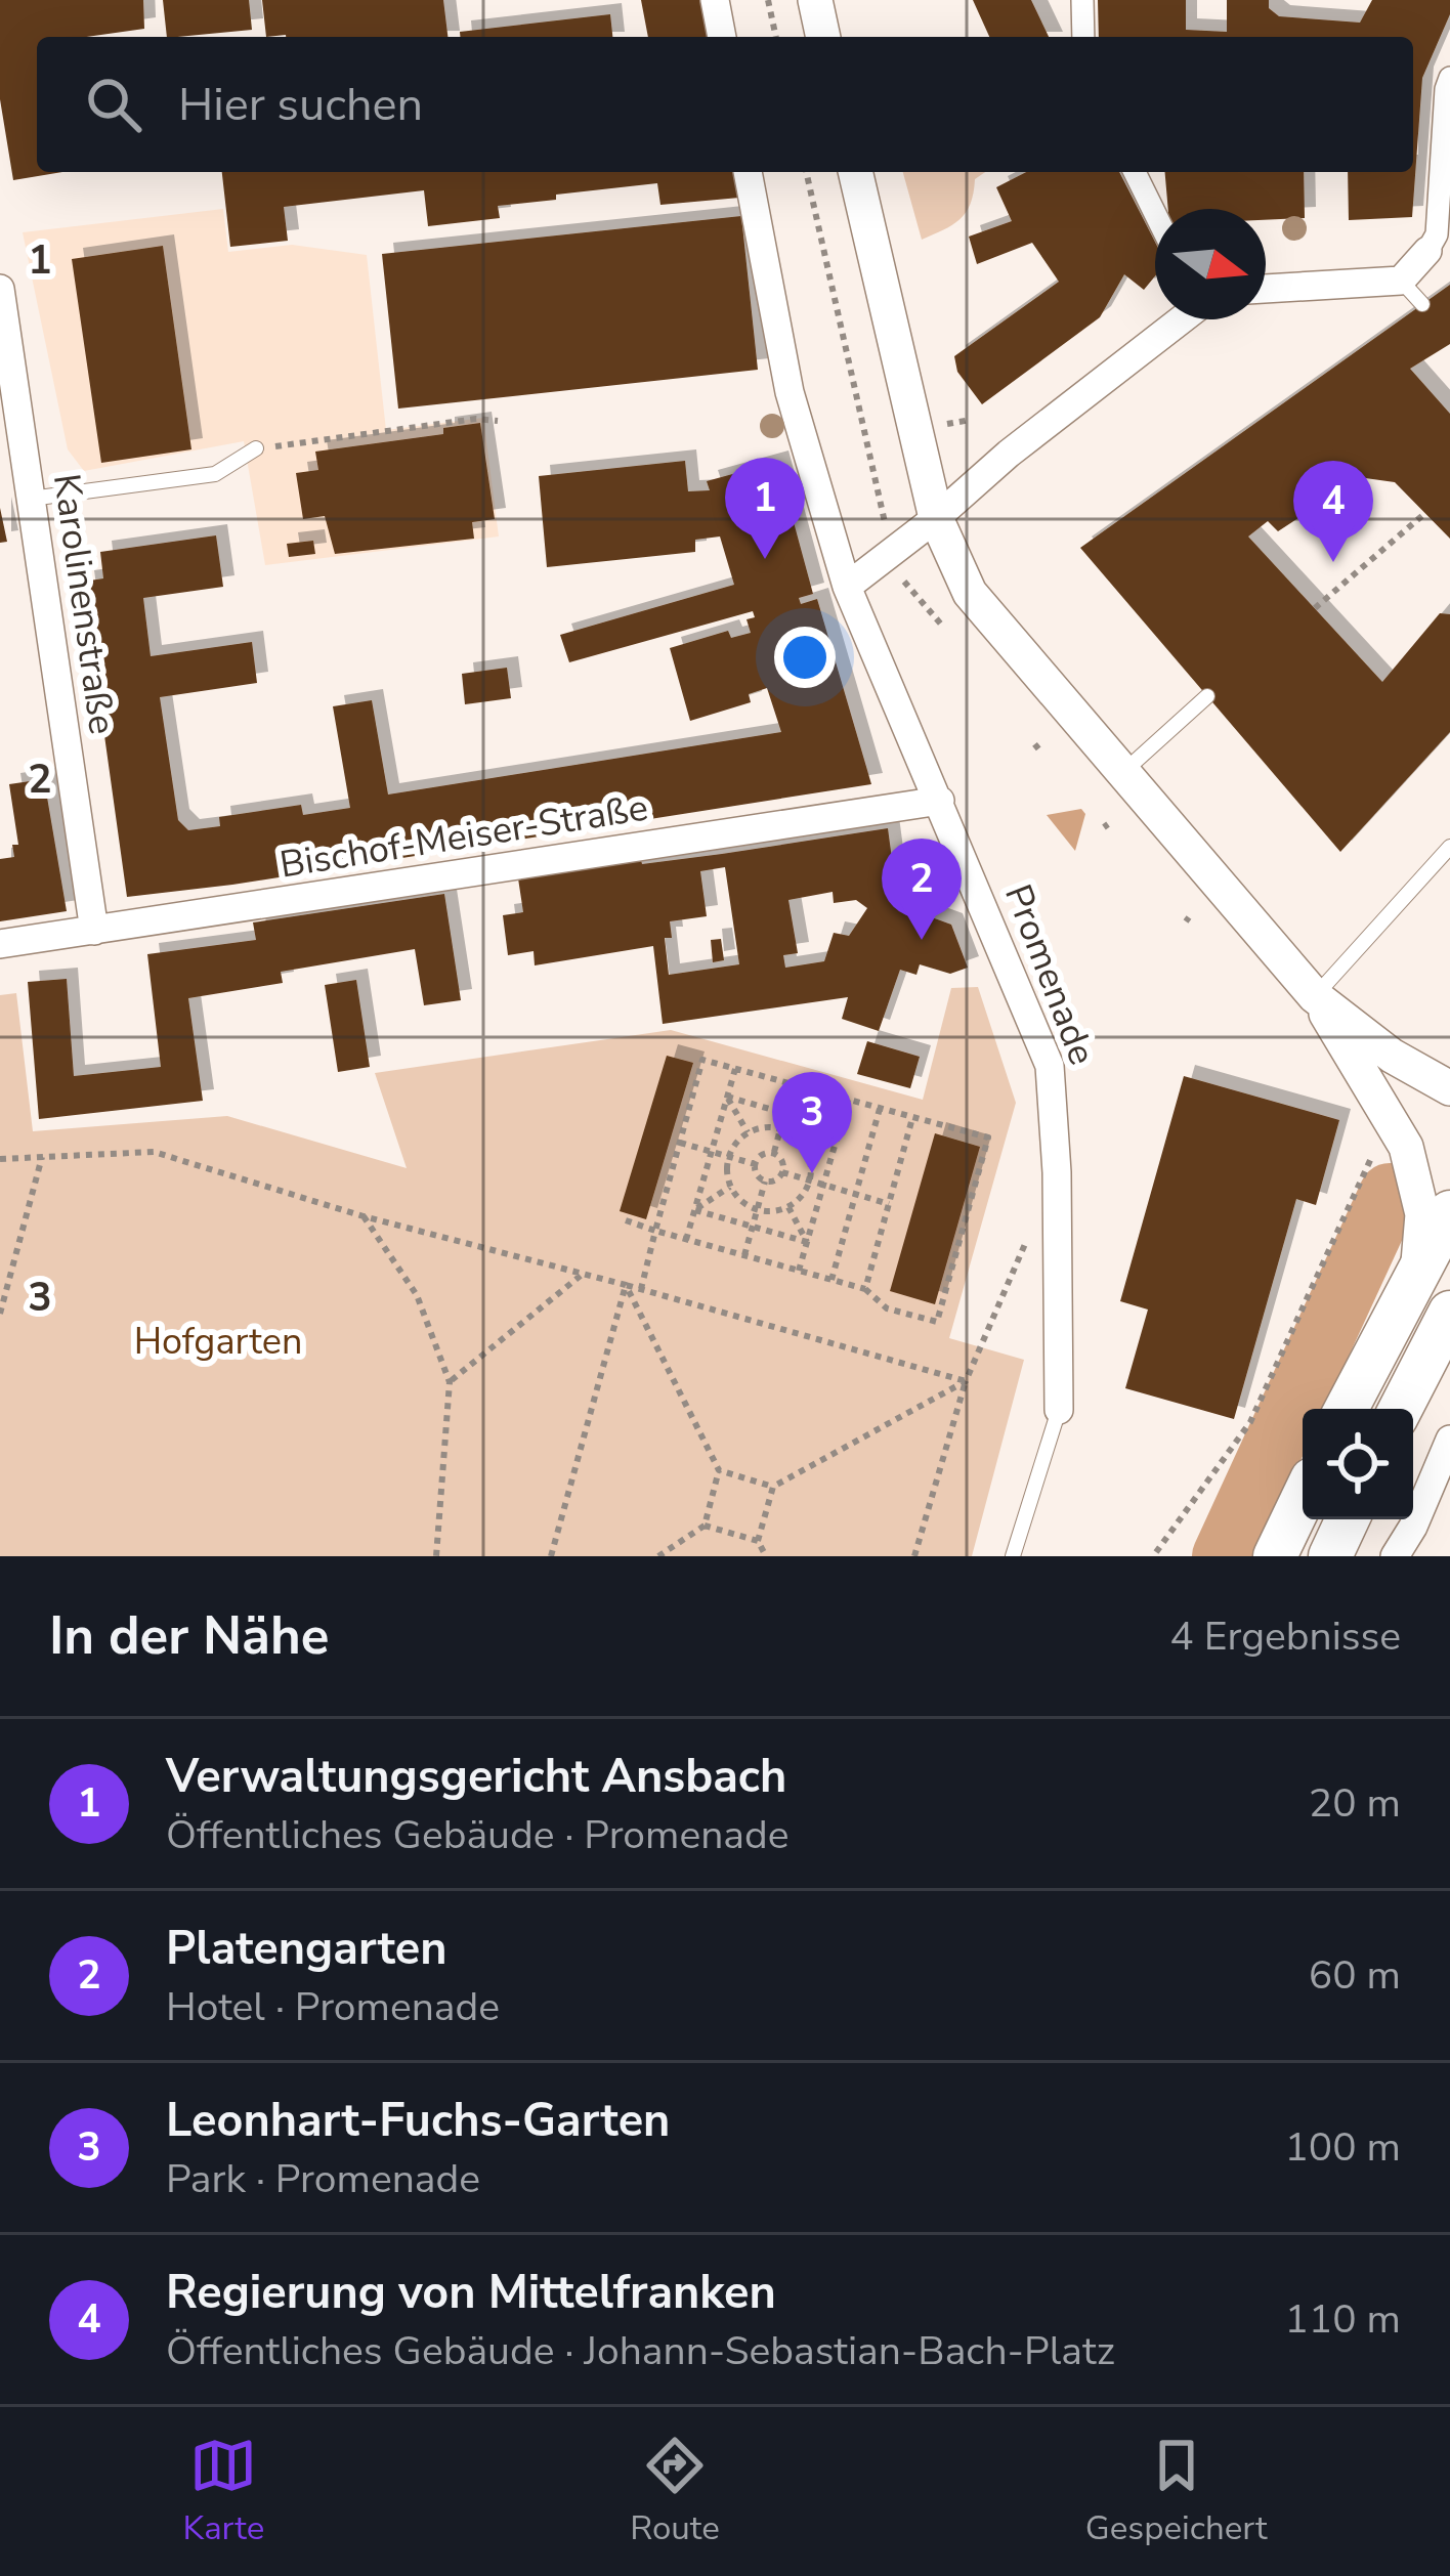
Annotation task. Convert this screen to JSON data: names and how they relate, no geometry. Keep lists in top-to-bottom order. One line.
{"streets":{"street":["Karolinenstraße","Bischof-Meiser-Straße","Promenade"]},"crossings":[["Karolinenstraße","Bischof-Meiser-Straße"],["Bischof-Meiser-Straße","Promenade"]],"parks":["Hofgarten"],"north":"right","page":{"search":"Hier suchen","pins":["1","4","2","3"],"heading":["In der Nähe","4 Ergebnisse"],"list":[{"mark":"1","name":"Verwaltungsgericht Ansbach","note":"Öffentliches Gebäude · Promenade","value":"20 m"},{"mark":"2","name":"Platengarten","note":"Hotel · Promenade","value":"60 m"},{"mark":"3","name":"Leonhart-Fuchs-Garten","note":"Park · Promenade","value":"100 m"},{"mark":"4","name":"Regierung von Mittelfranken","note":"Öffentliches Gebäude · Johann-Sebastian-Bach-Platz","value":"110 m"}],"nav":["Karte","Route","Gespeichert"]},"grid":{"rows":["1","2","3"]}}
